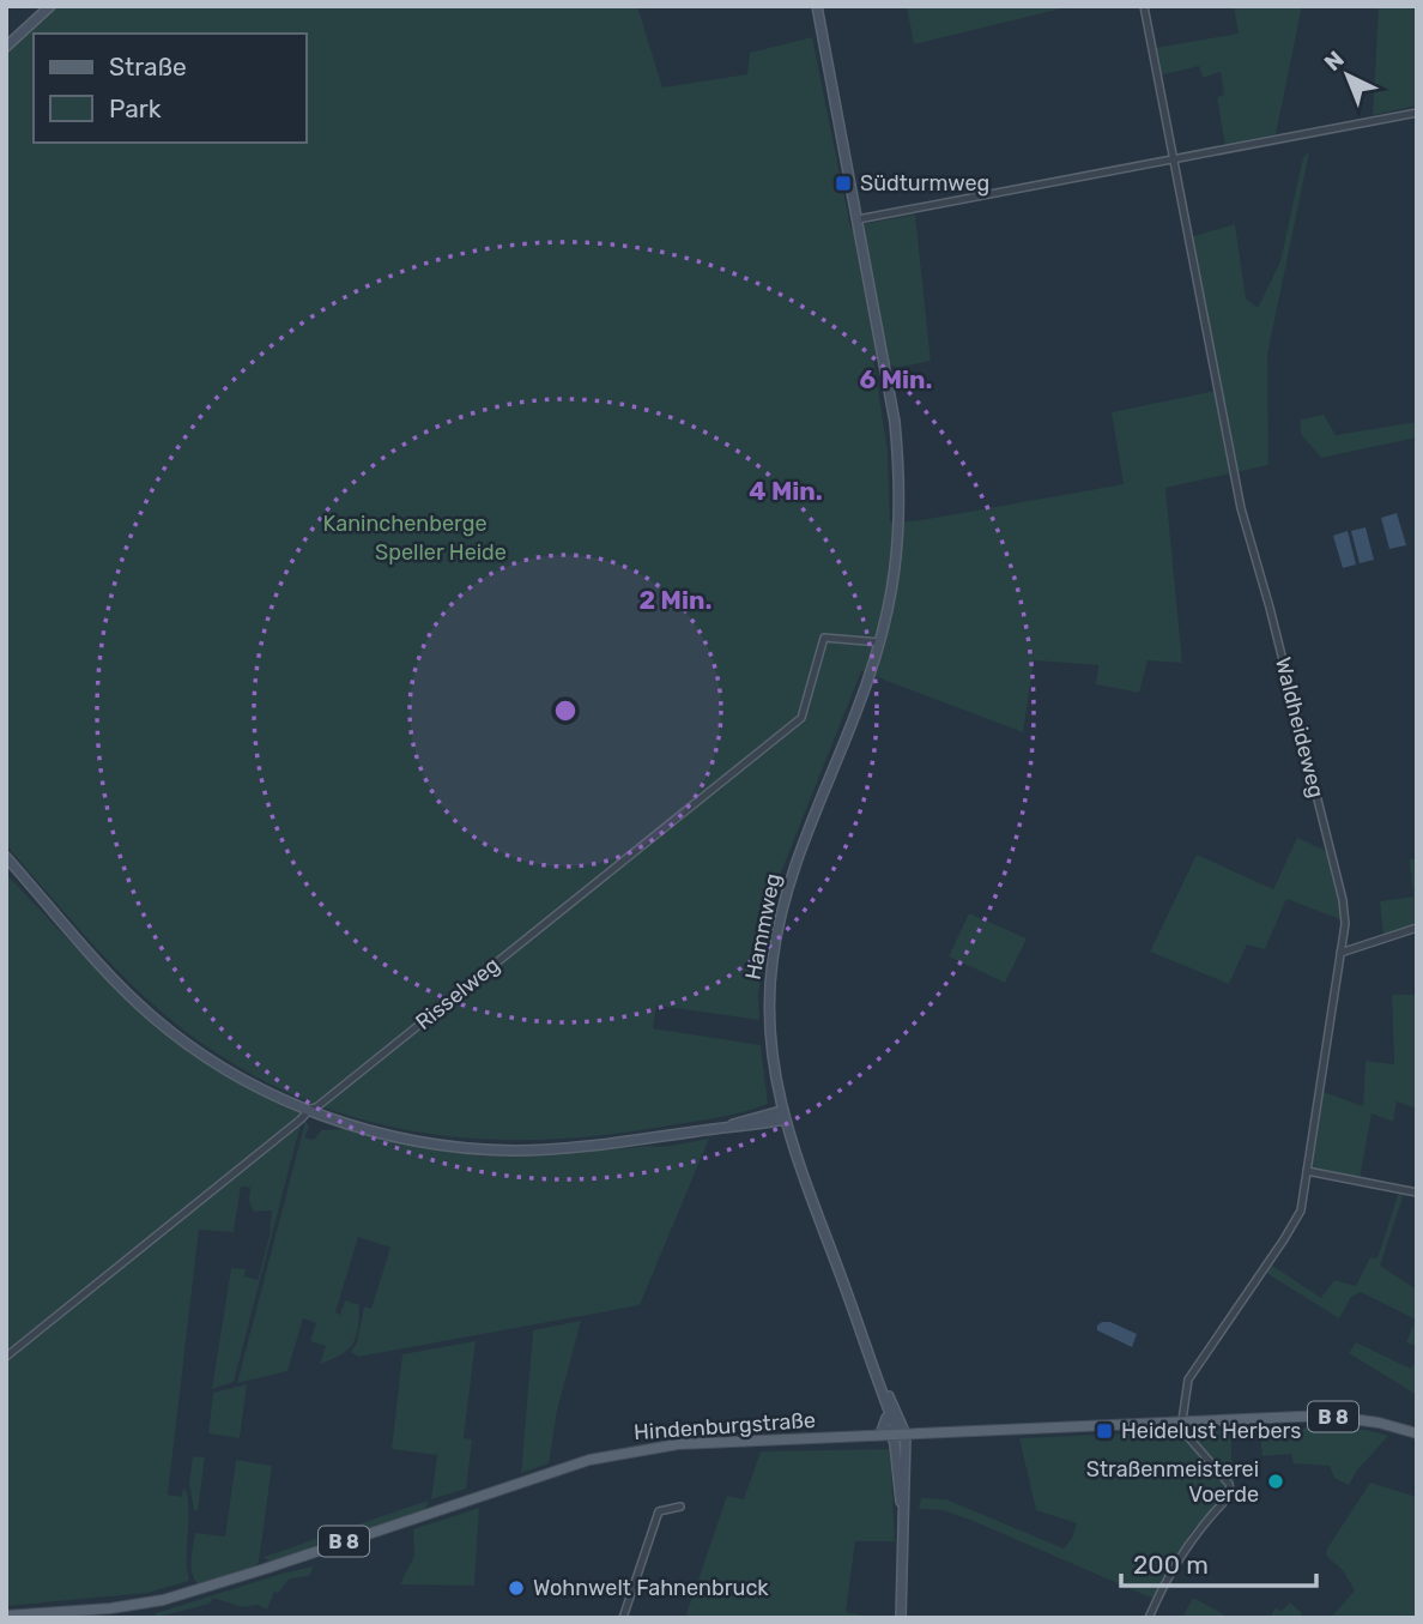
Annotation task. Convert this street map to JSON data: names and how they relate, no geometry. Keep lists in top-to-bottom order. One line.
{"streets":{"main road":["Hammweg","B 8","Hindenburgstraße"],"street":["Waldheideweg","Risselweg"]},"crossings":[["Waldheideweg","Hindenburgstraße"],["Hammweg","Risselweg"],["Hammweg","Hindenburgstraße"]],"parks":["Kaninchenberge","Speller Heide"],"places":{"transit":["Südturmweg","Heidelust Herbers"],"other":["Straßenmeisterei Voerde","Wohnwelt Fahnenbruck"]},"legend":["Straße","Park"],"scale_bar":"200 m","north":"top left","rings":["6 Min.","4 Min.","2 Min."]}
